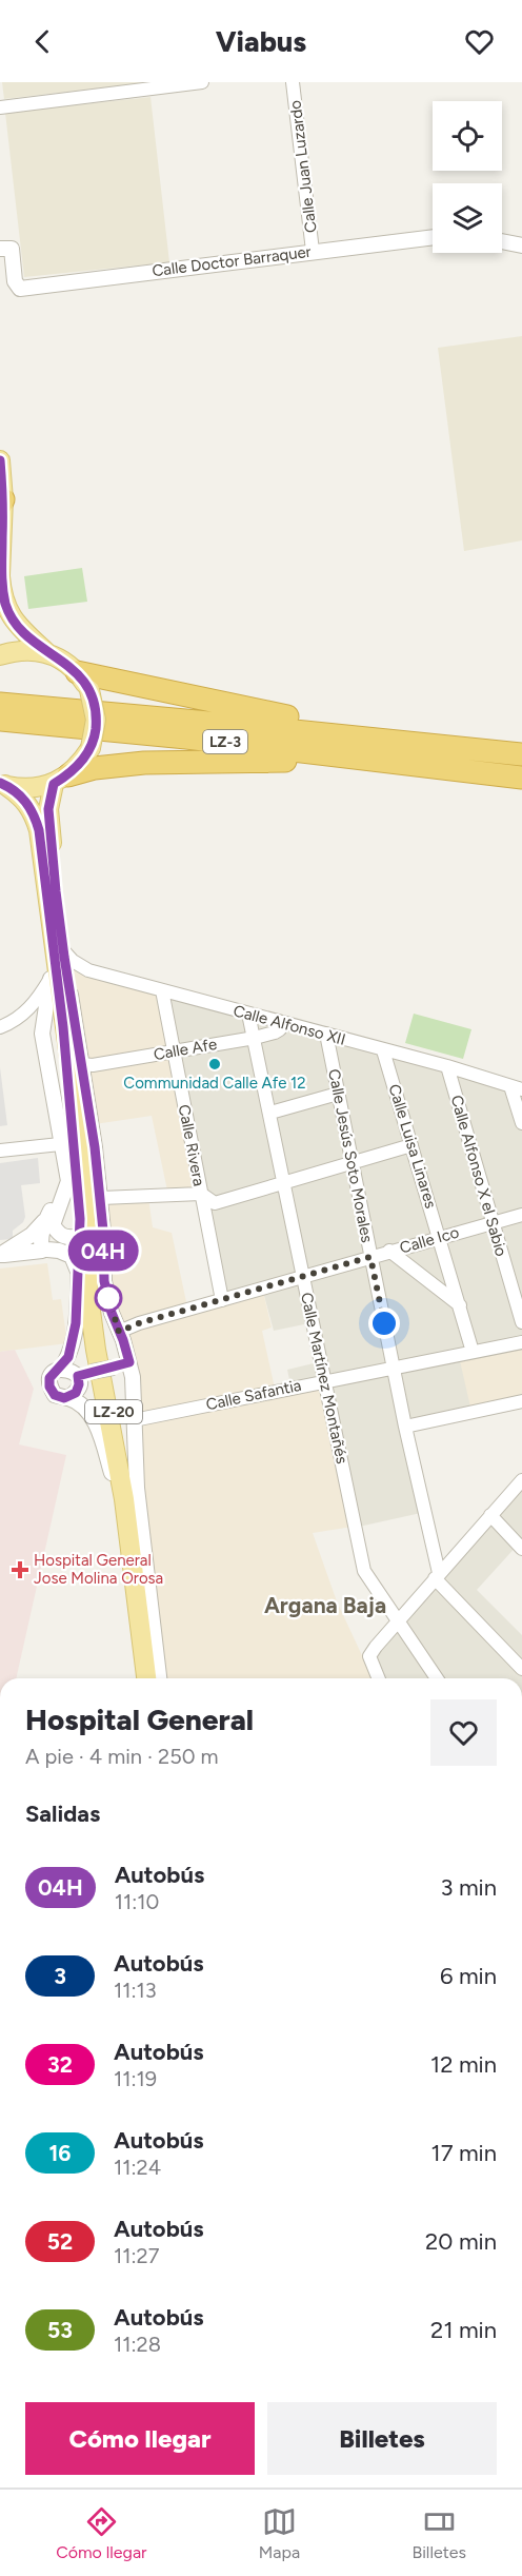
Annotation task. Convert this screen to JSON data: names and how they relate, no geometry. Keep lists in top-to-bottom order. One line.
{"streets":{"highway":["LZ-3"],"main road":["LZ-20"],"street":["Calle Juan Luzardo","Calle Doctor Barraquer","Calle Alfonso XII","Calle Afe","Calle Rivera","Calle Luisa Linares","Calle Jesús Soto Morales","Calle Alfonso X el Sabio","Calle Ico","Calle Martínez Montañés","Calle Safantia"]},"crossings":[["Calle Juan Luzardo","Calle Doctor Barraquer"],["LZ-3","LZ-20"],["Calle Alfonso XII","Calle Afe"],["Calle Alfonso XII","Calle Rivera"],["Calle Alfonso XII","Calle Luisa Linares"],["Calle Alfonso XII","Calle Jesús Soto Morales"],["Calle Alfonso XII","Calle Alfonso X el Sabio"],["Calle Alfonso XII","Calle Martínez Montañés"],["Calle Alfonso XII","LZ-20"],["Calle Afe","Calle Rivera"],["Calle Afe","Calle Martínez Montañés"],["Calle Rivera","Calle Ico"],["Calle Luisa Linares","Calle Ico"],["Calle Luisa Linares","Calle Safantia"],["Calle Jesús Soto Morales","Calle Ico"],["Calle Jesús Soto Morales","Calle Safantia"],["Calle Alfonso X el Sabio","Calle Ico"],["Calle Ico","Calle Martínez Montañés"],["Calle Martínez Montañés","Calle Safantia"]],"districts":["Argana Baja"],"places":{"other":["Communidad Calle Afe 12"],"health":["Hospital General Jose Molina Orosa"]},"lines":["bus line 04H"],"page":{"header":"Viabus","on_map":"04H","heading":[["Hospital General","A pie · 4 min · 250 m"],"Salidas"],"list":[{"mark":"04H","name":"Autobús","note":"11:10","value":"3 min"},{"mark":"3","name":"Autobús","note":"11:13","value":"6 min"},{"mark":"32","name":"Autobús","note":"11:19","value":"12 min"},{"mark":"16","name":"Autobús","note":"11:24","value":"17 min"},{"mark":"52","name":"Autobús","note":"11:27","value":"20 min"},{"mark":"53","name":"Autobús","note":"11:28","value":"21 min"}],"buttons":["Cómo llegar","Billetes"],"tabs":["Cómo llegar","Mapa","Billetes"]}}
